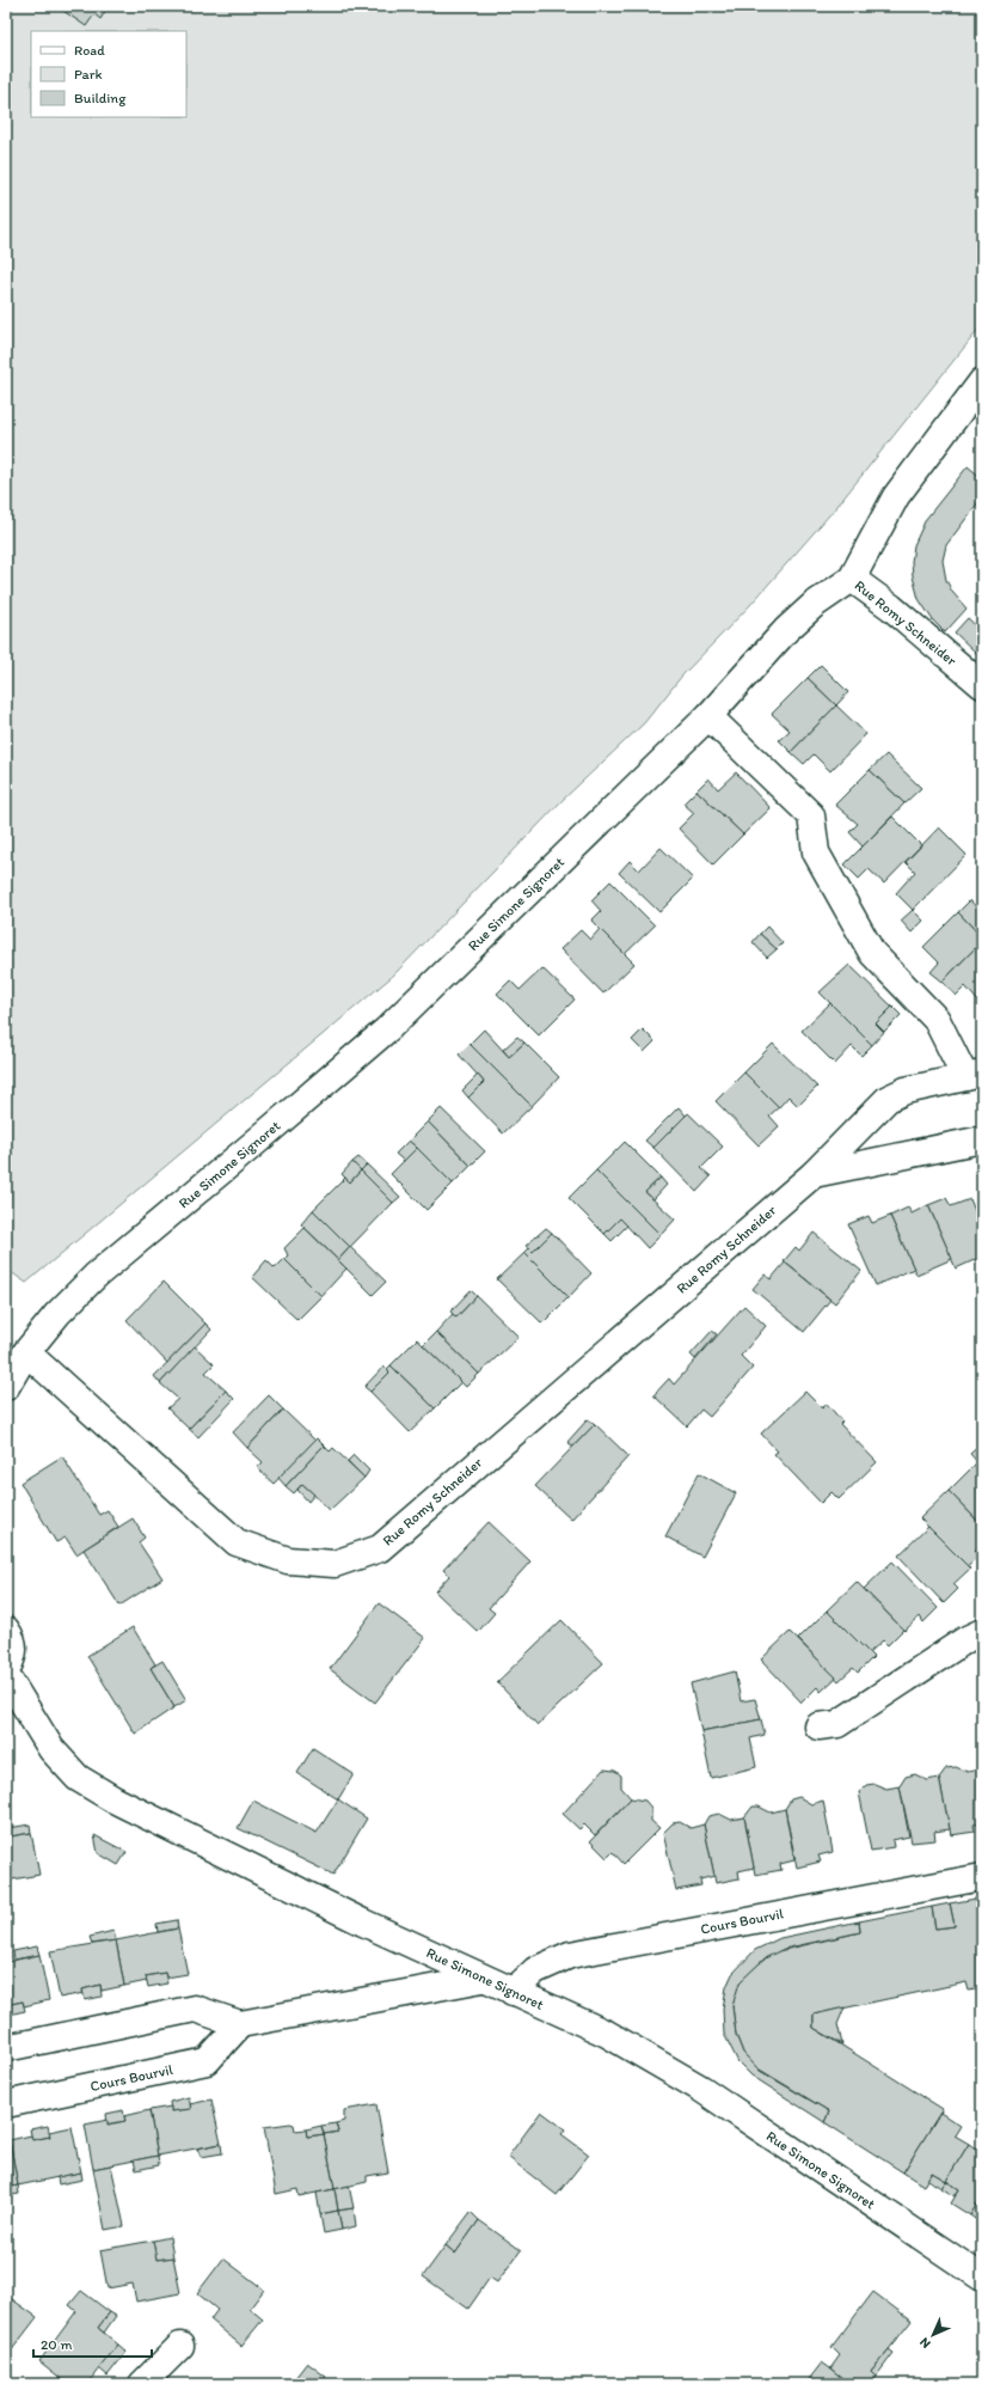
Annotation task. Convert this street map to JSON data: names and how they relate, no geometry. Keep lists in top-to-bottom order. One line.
{"streets":{"street":["Rue Romy Schneider","Rue Simone Signoret","Cours Bourvil"]},"crossings":[["Rue Romy Schneider","Rue Simone Signoret"],["Rue Simone Signoret","Cours Bourvil"]],"legend":["Road","Park","Building"],"scale_bar":"20 m","north":"bottom left"}
